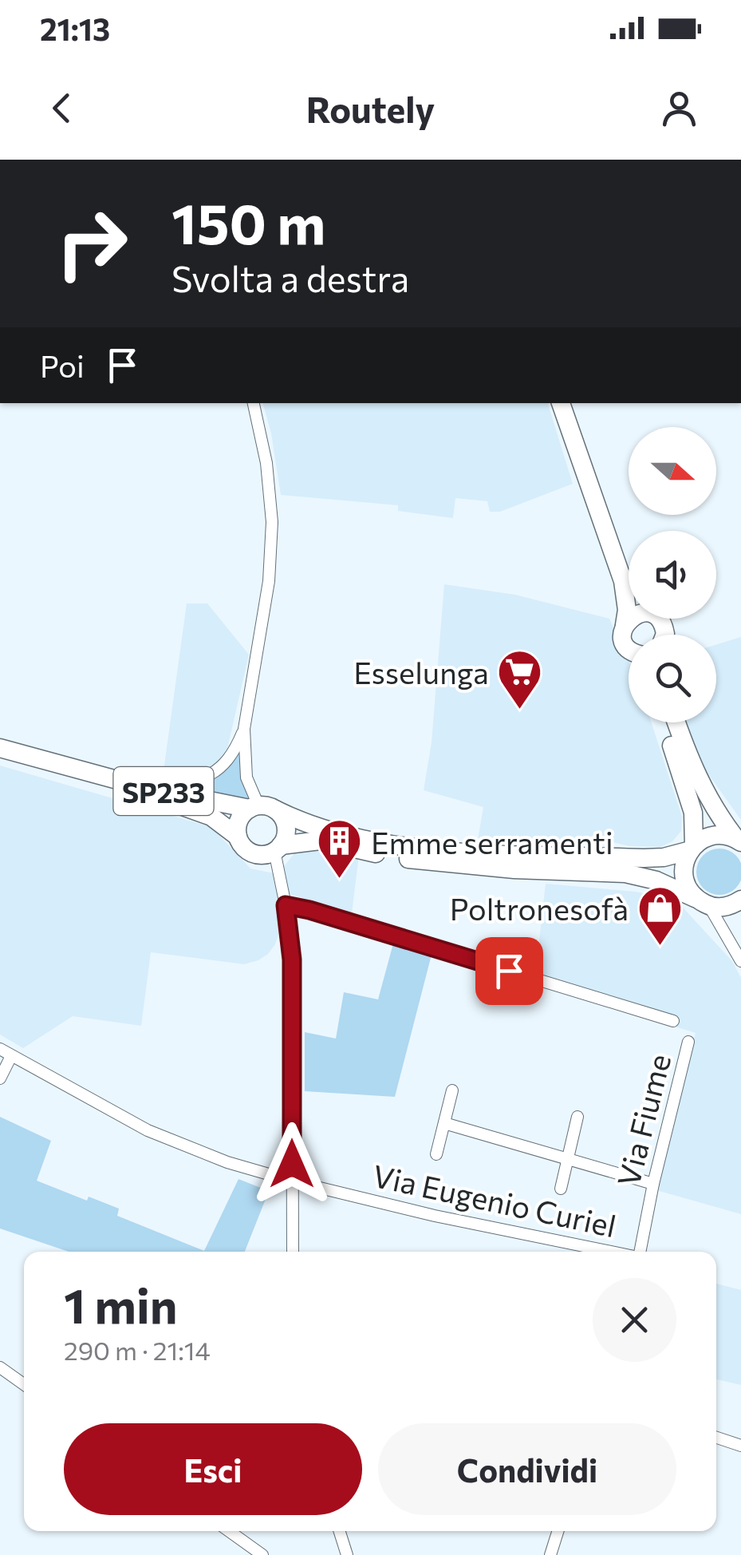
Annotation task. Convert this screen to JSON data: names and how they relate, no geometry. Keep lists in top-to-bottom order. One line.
{"streets":{"main road":["SP233"],"street":["Via Fiume","Via Eugenio Curiel"]},"places":{"supermarket":["Esselunga"],"building":["Emme serramenti"],"shop":["Poltronesofà"]},"north":"right","page":{"status":"21:13","header":"Routely","turn":["150 m","Svolta a destra"],"then":"Poi","heading":["1 min","290 m · 21:14"],"buttons":["Esci","Condividi"]}}
